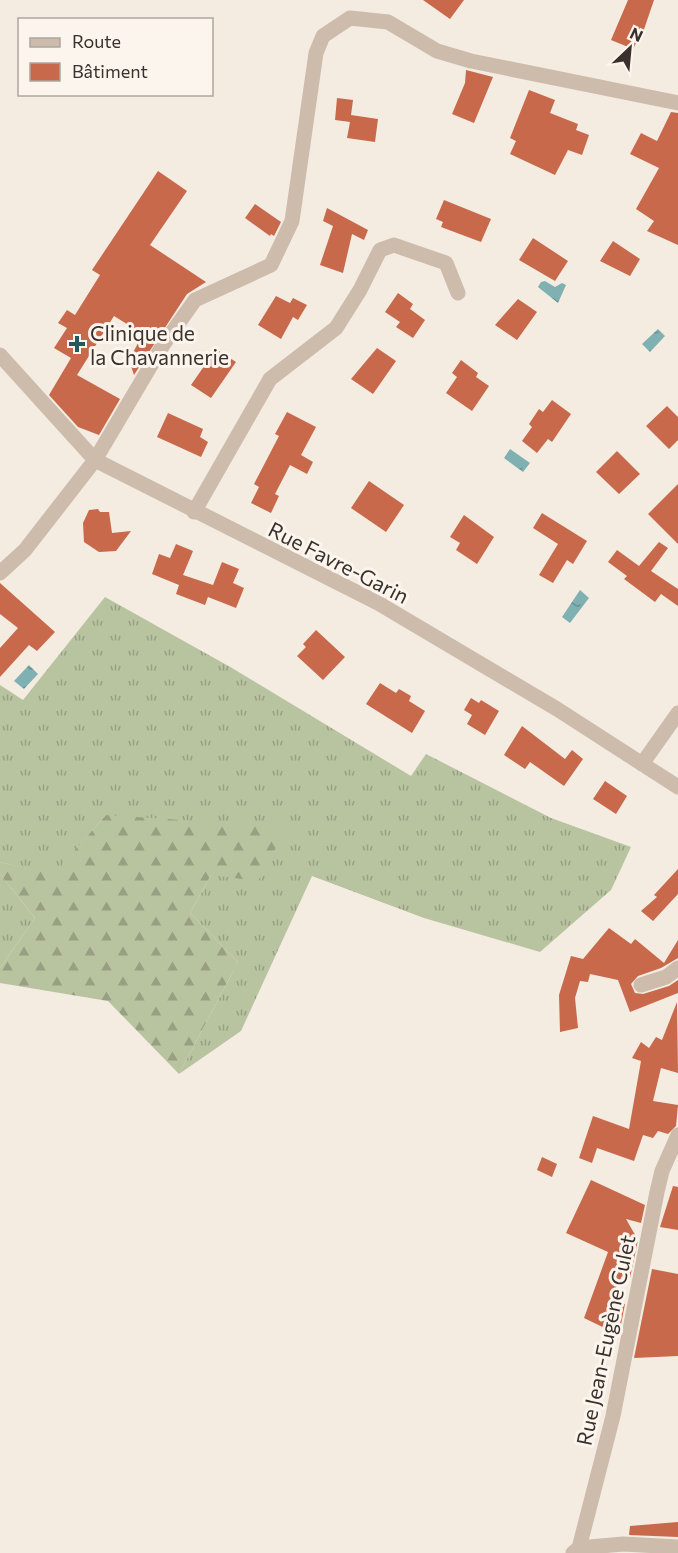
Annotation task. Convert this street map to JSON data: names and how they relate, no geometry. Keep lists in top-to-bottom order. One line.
{"streets":{"street":["Rue Favre-Garin","Rue Jean-Eugène Culet"]},"places":{"health":["Clinique de la Chavannerie"]},"legend":["Route","Bâtiment"],"north":"top right"}
